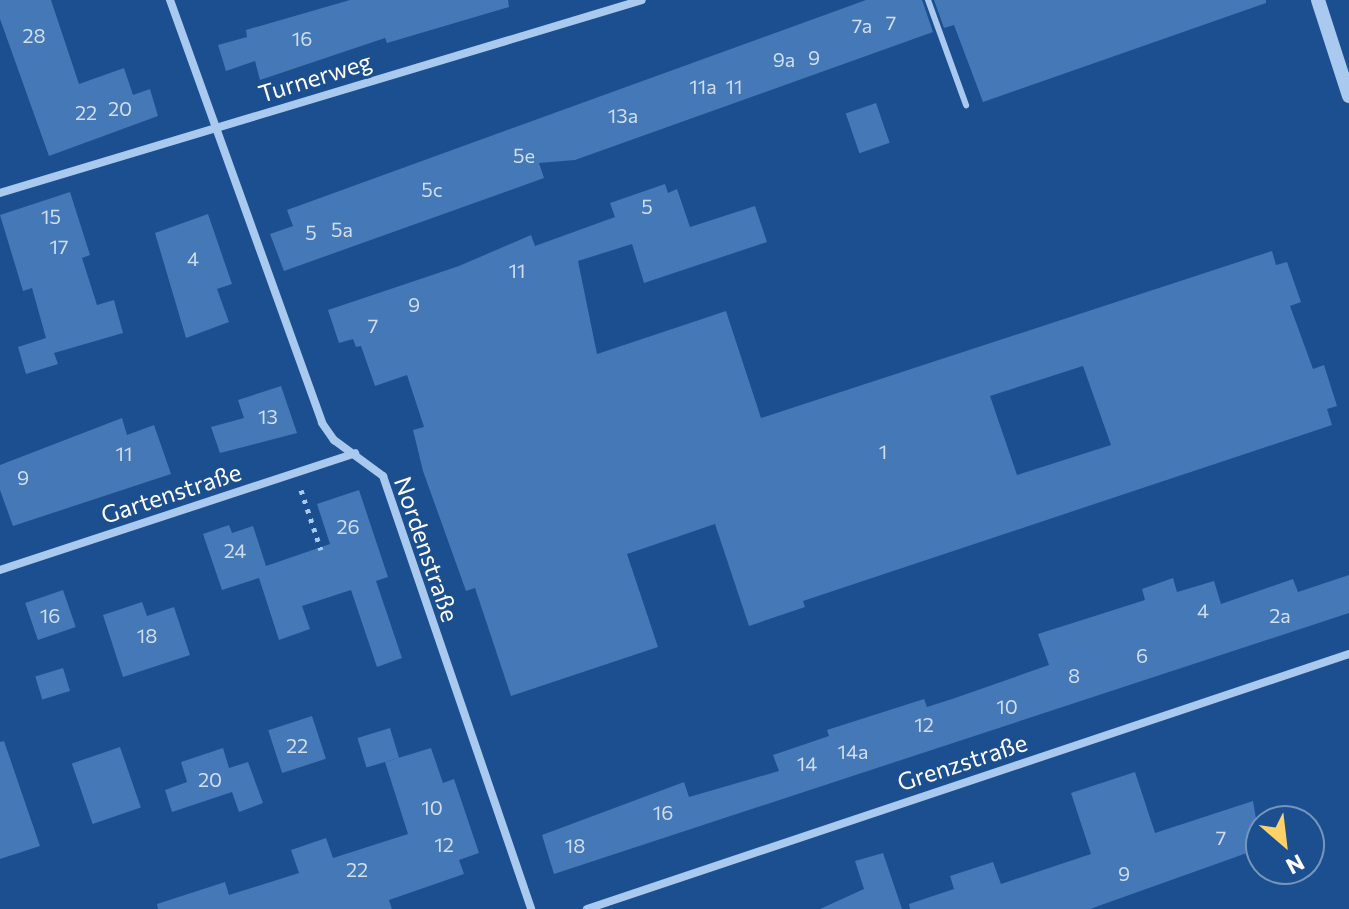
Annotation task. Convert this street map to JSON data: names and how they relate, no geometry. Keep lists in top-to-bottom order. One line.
{"streets":{"street":["Turnerweg","Gartenstraße","Nordenstraße","Grenzstraße"]},"crossings":[["Turnerweg","Nordenstraße"],["Gartenstraße","Nordenstraße"]],"house_numbers":["7","7a","28","16","9","9a","11a","11","20","22","13a","5e","5c","5","15","5a","5","17","4","11","9","7","13","1","11","9","26","24","4","16","2a","18","6","8","10","12","22","14a","14","20","10","16","7","12","18","22","9"],"north":"bottom right"}
